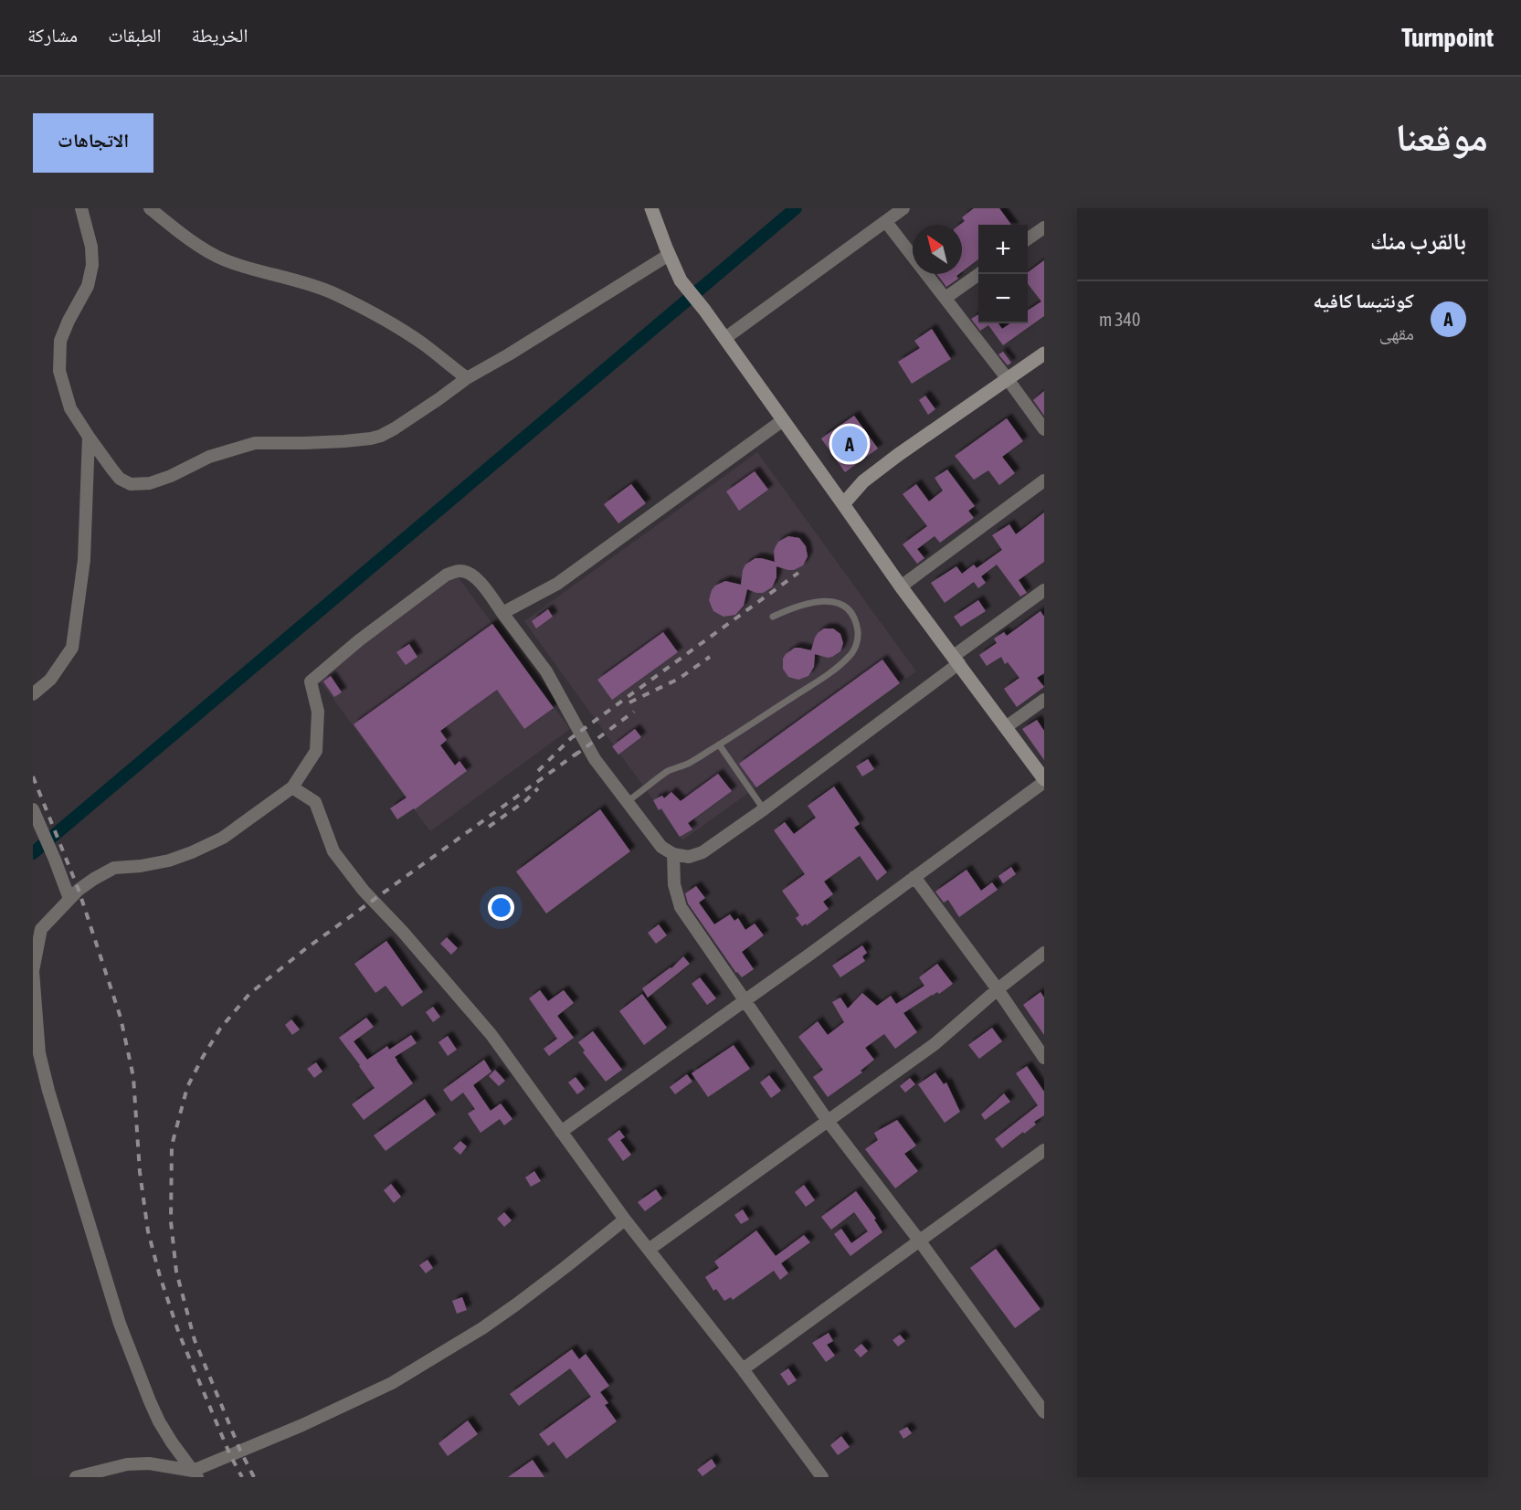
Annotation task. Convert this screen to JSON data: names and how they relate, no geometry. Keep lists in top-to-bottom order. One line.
{"north":"top left","page":{"header":"Turnpoint","nav":["الخريطة","الطبقات","مشاركة"],"title":"موقعنا","buttons":"الاتجاهات","heading":"بالقرب منك","map_buttons":["+","−"],"list":[{"mark":"A","name":"كونتيسا كافيه","note":"مقهى","value":"340 m"}],"pins":"A"}}
